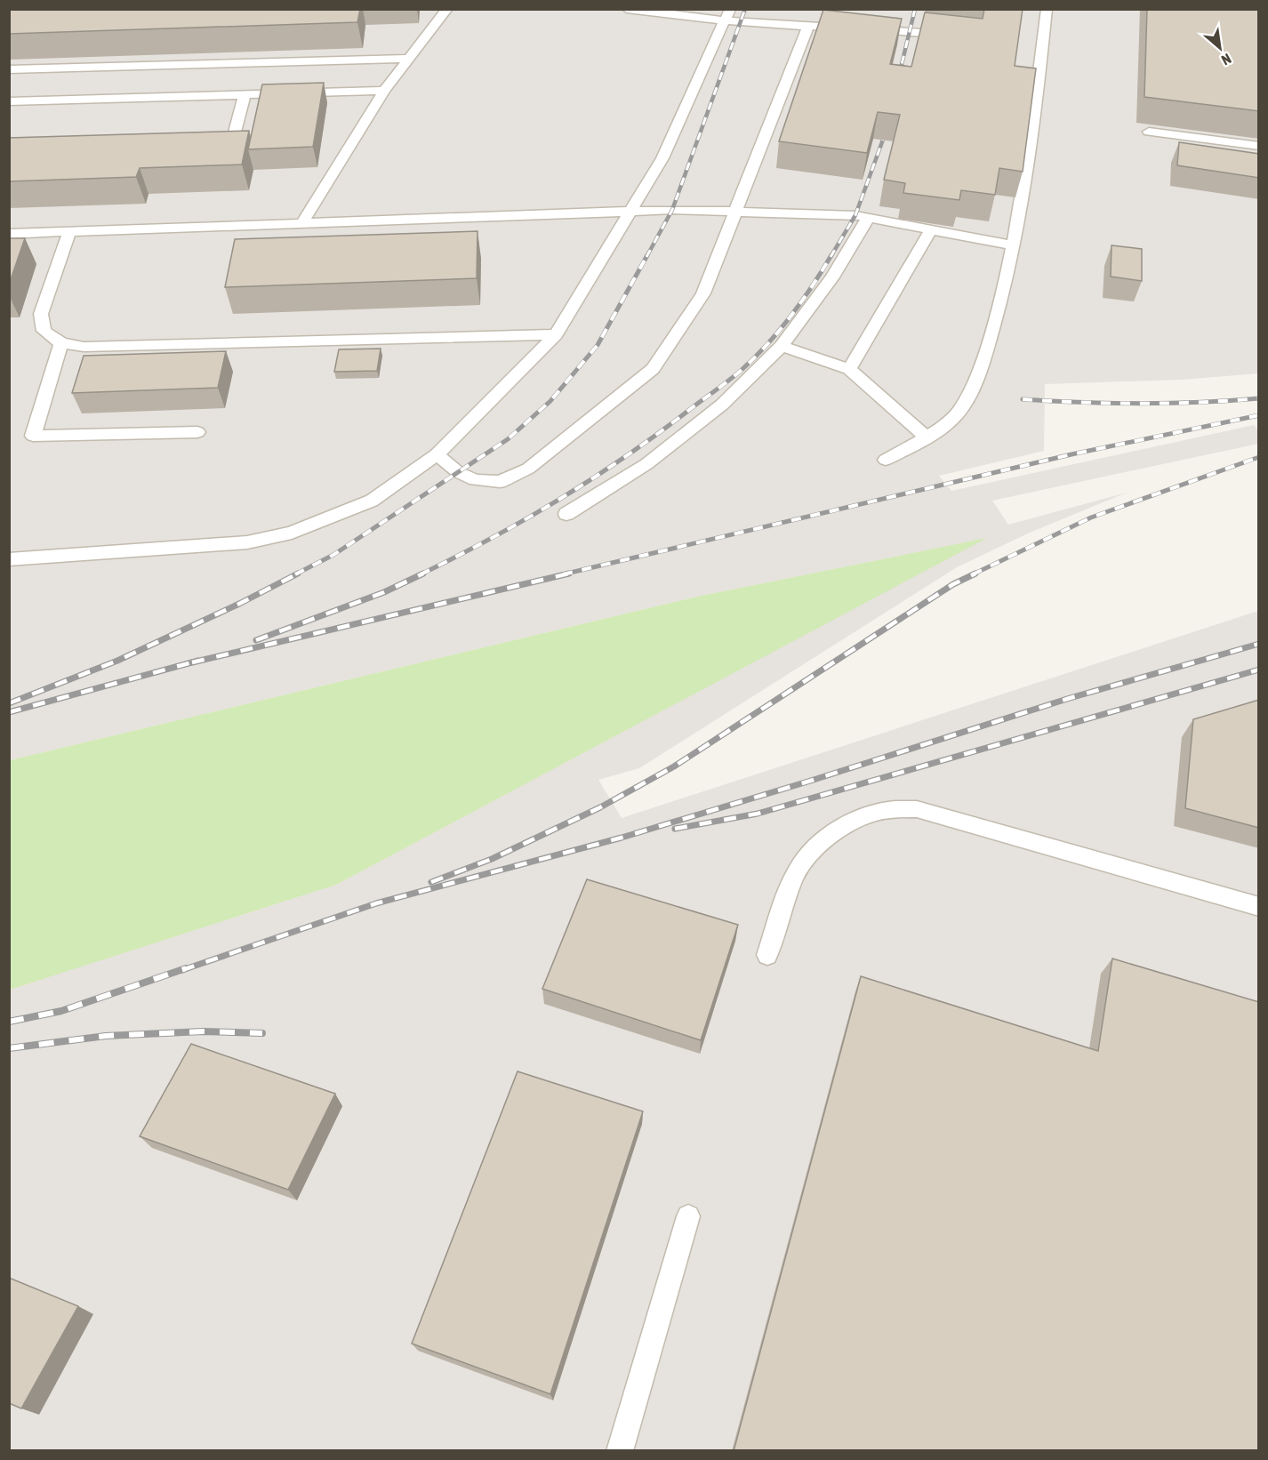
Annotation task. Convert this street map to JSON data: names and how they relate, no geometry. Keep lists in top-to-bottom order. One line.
{"north":"bottom right"}
